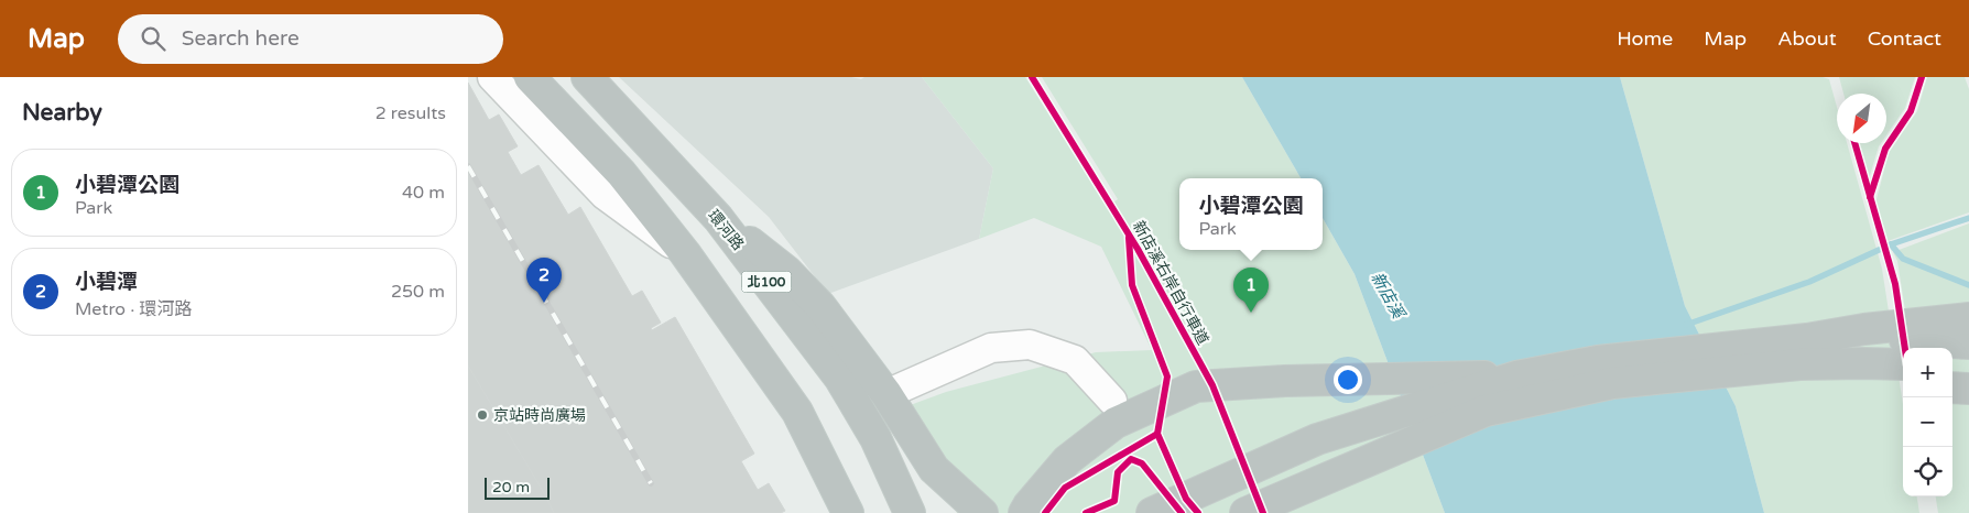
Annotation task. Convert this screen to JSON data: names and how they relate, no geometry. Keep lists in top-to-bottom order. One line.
{"streets":{"highway":["環河路","北100"],"cycle path":["新店溪右岸自行車道"]},"water":["新店溪"],"places":["京站時尚廣場"],"scale_bar":"20 m","north":"bottom left","page":{"header":"Map","search":"Search here","nav":["Home","Map","About","Contact"],"heading":["Nearby","2 results"],"list":[{"mark":"1","name":"小碧潭公園","note":"Park","value":"40 m"},{"mark":"2","name":"小碧潭","note":"Metro · 環河路","value":"250 m"}],"popup":["小碧潭公園","Park"],"pins":["2","1"],"map_buttons":["+","−"],"scale":"20 m"}}
